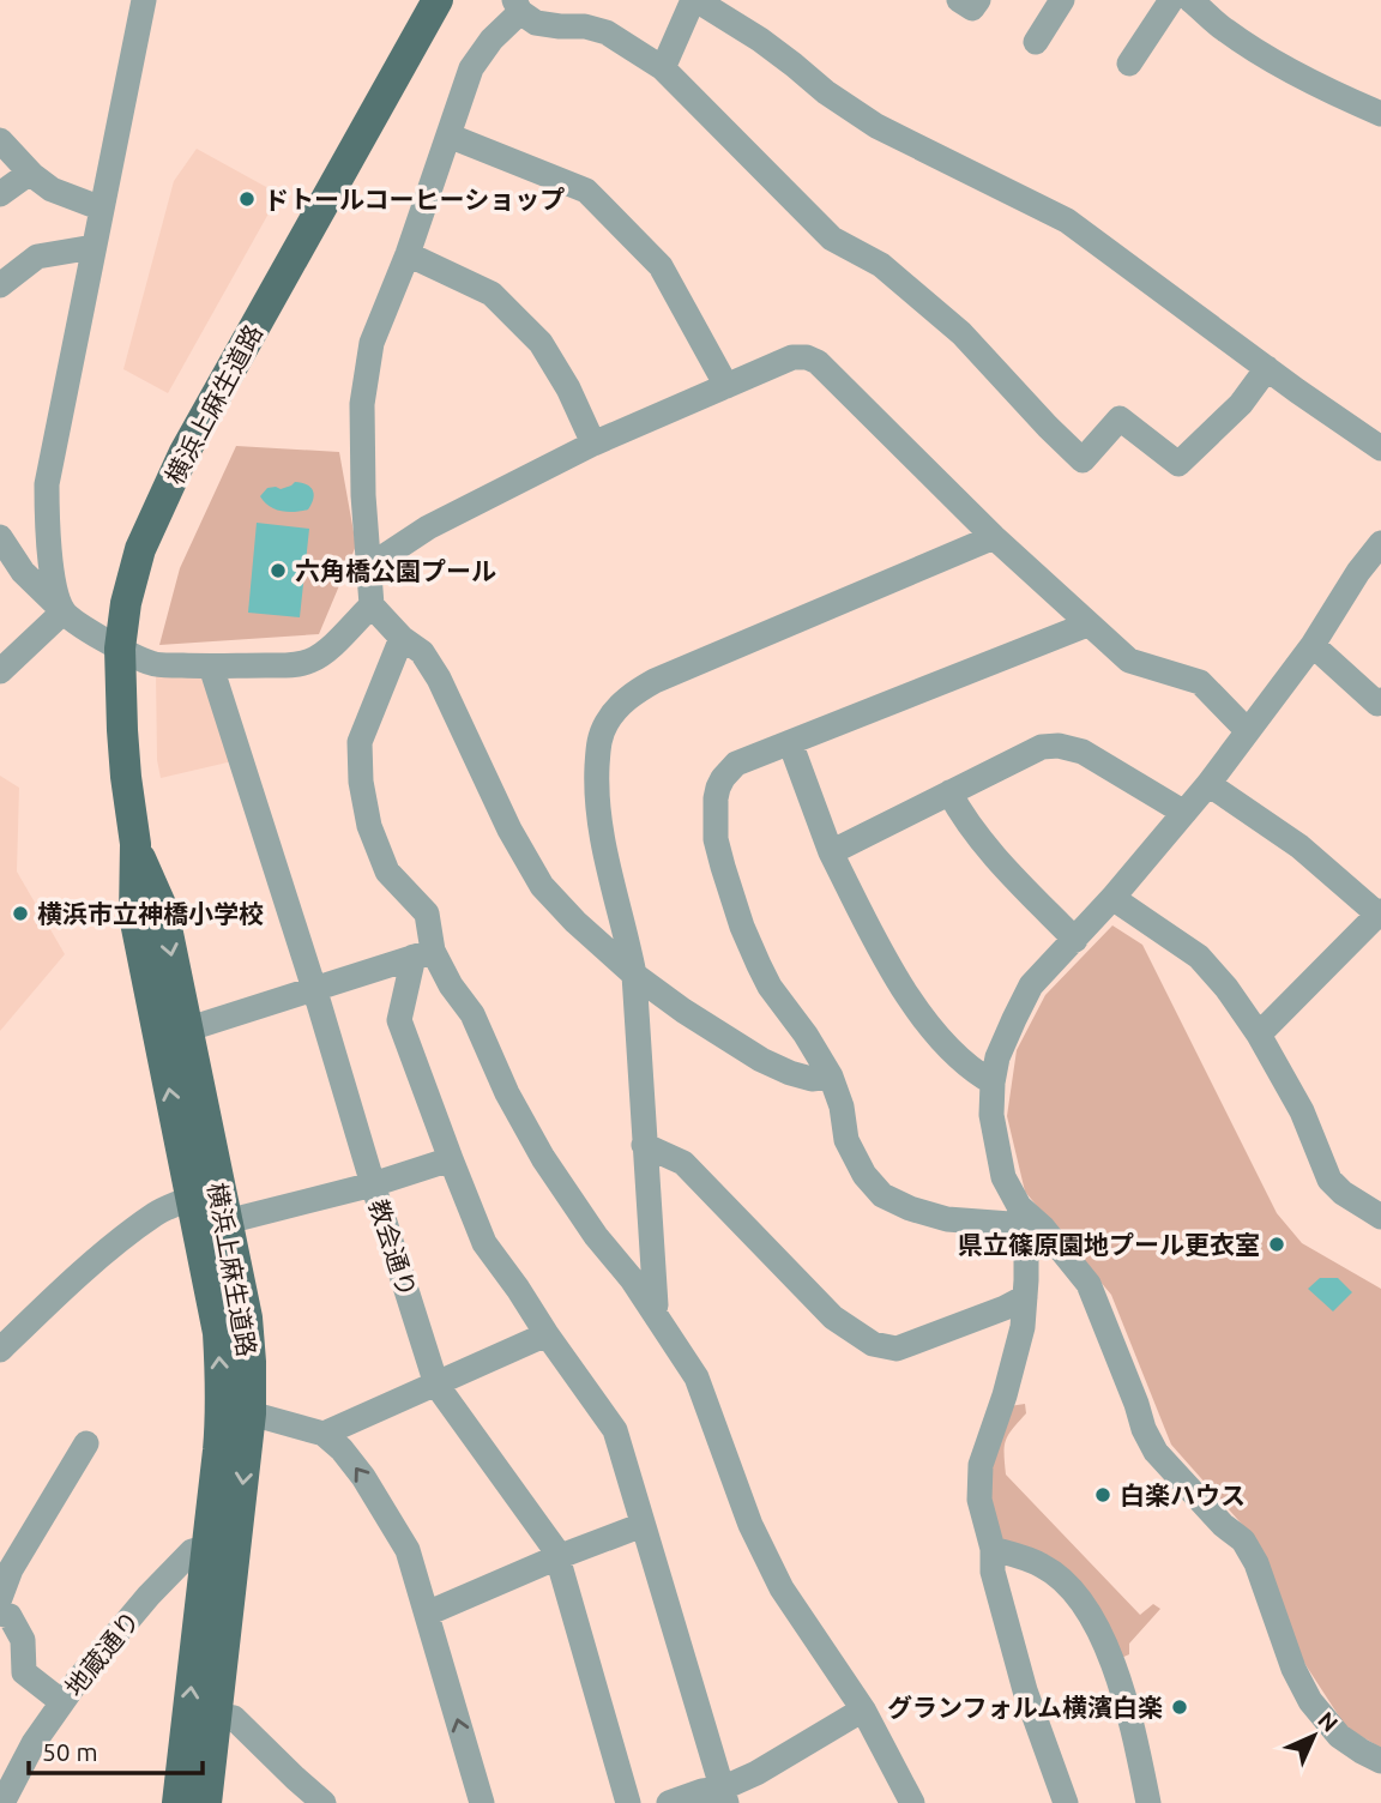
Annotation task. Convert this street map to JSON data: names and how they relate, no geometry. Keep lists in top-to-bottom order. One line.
{"streets":{"main road":["横浜上麻生道路"],"street":["教会通り","地蔵通り"]},"crossings":[["横浜上麻生道路","地蔵通り"]],"places":["ドトールコーヒーショップ","六角橋公園プール","横浜市立神橋小学校","県立篠原園地プール更衣室","白楽ハウス","グランフォルム横濱白楽"],"scale_bar":"50 m","north":"top right"}
